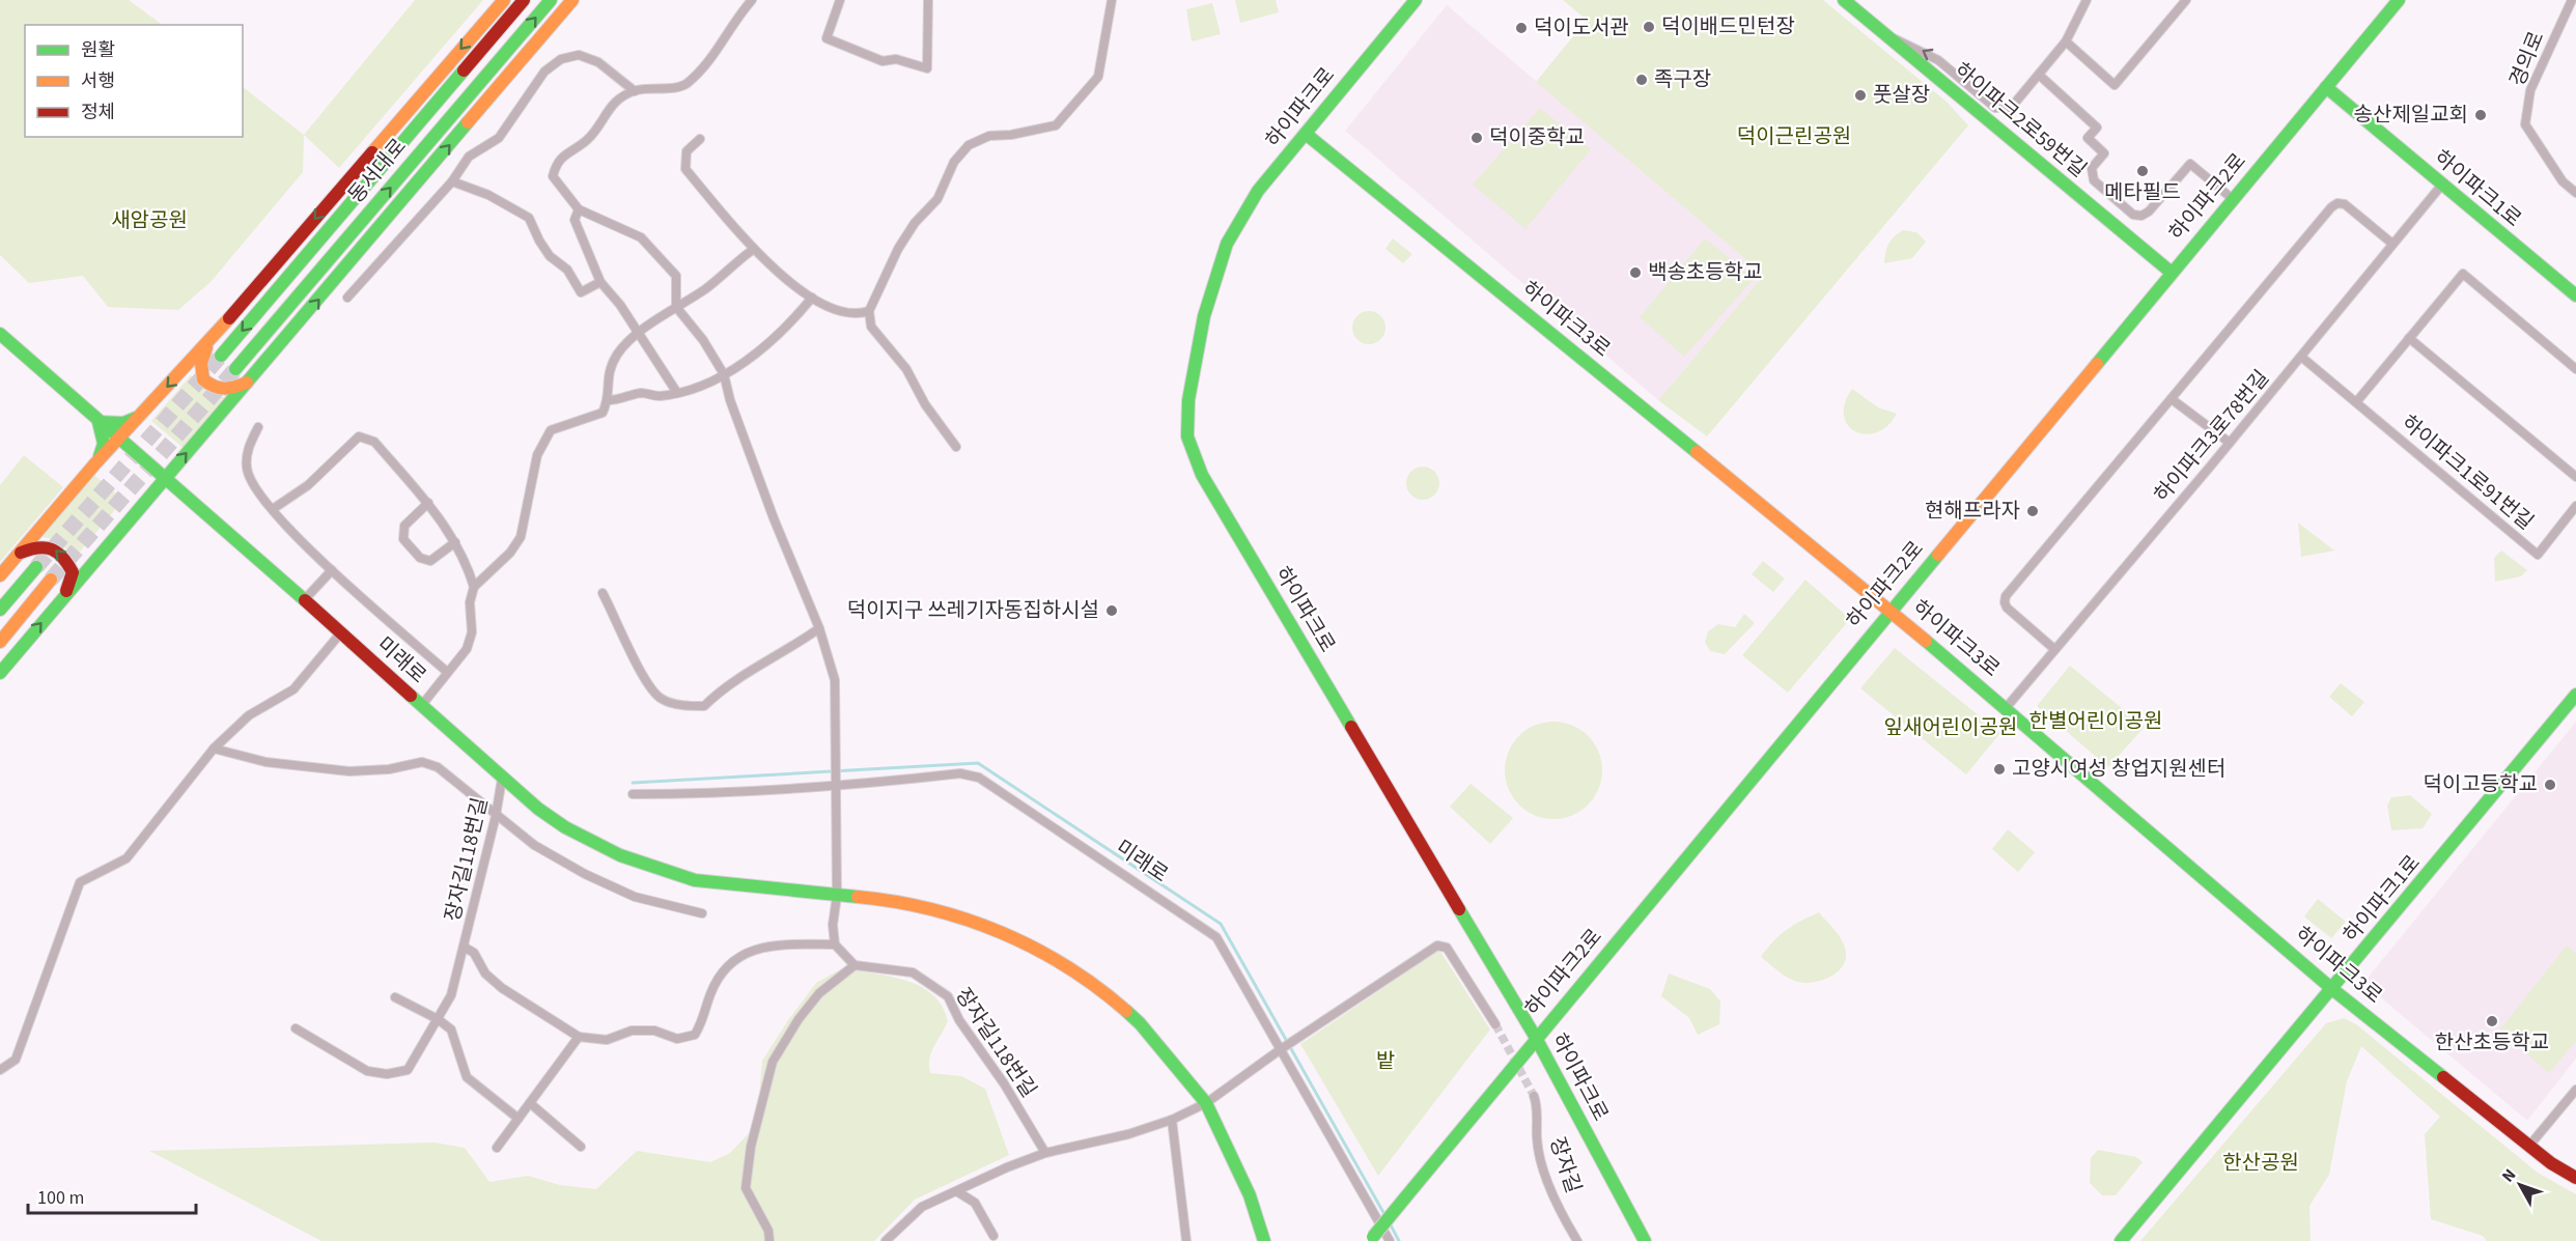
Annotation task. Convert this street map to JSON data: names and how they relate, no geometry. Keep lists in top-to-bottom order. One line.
{"streets":{"main road":["하이파크로","하이파크2로59번길","동서대로","하이파크1로","하이파크2로","하이파크3로","미래로"],"street":["경의로","하이파크3로78번길","하이파크1로91번길","장자길118번길","장자길"]},"crossings":[["하이파크로","하이파크2로"],["하이파크로","하이파크3로"],["하이파크2로59번길","하이파크2로"],["하이파크1로","하이파크2로"],["하이파크1로","하이파크3로"],["하이파크1로","하이파크3로78번길"],["하이파크2로","하이파크3로"],["하이파크3로","하이파크3로78번길"],["하이파크3로78번길","하이파크1로91번길"],["미래로","장자길118번길"]],"parks":["덕이근린공원","새암공원","한별어린이공원","잎새어린이공원","밭","한산공원"],"places":["덕이배드민턴장","덕이도서관","족구장","풋살장","송산제일교회","덕이중학교","메타필드","백송초등학교","현해프라자","덕이지구 쓰레기자동집하시설","고양시여성 창업지원센터","덕이고등학교","한산초등학교"],"legend":["원활","서행","정체"],"scale_bar":"100 m","north":"top left"}
